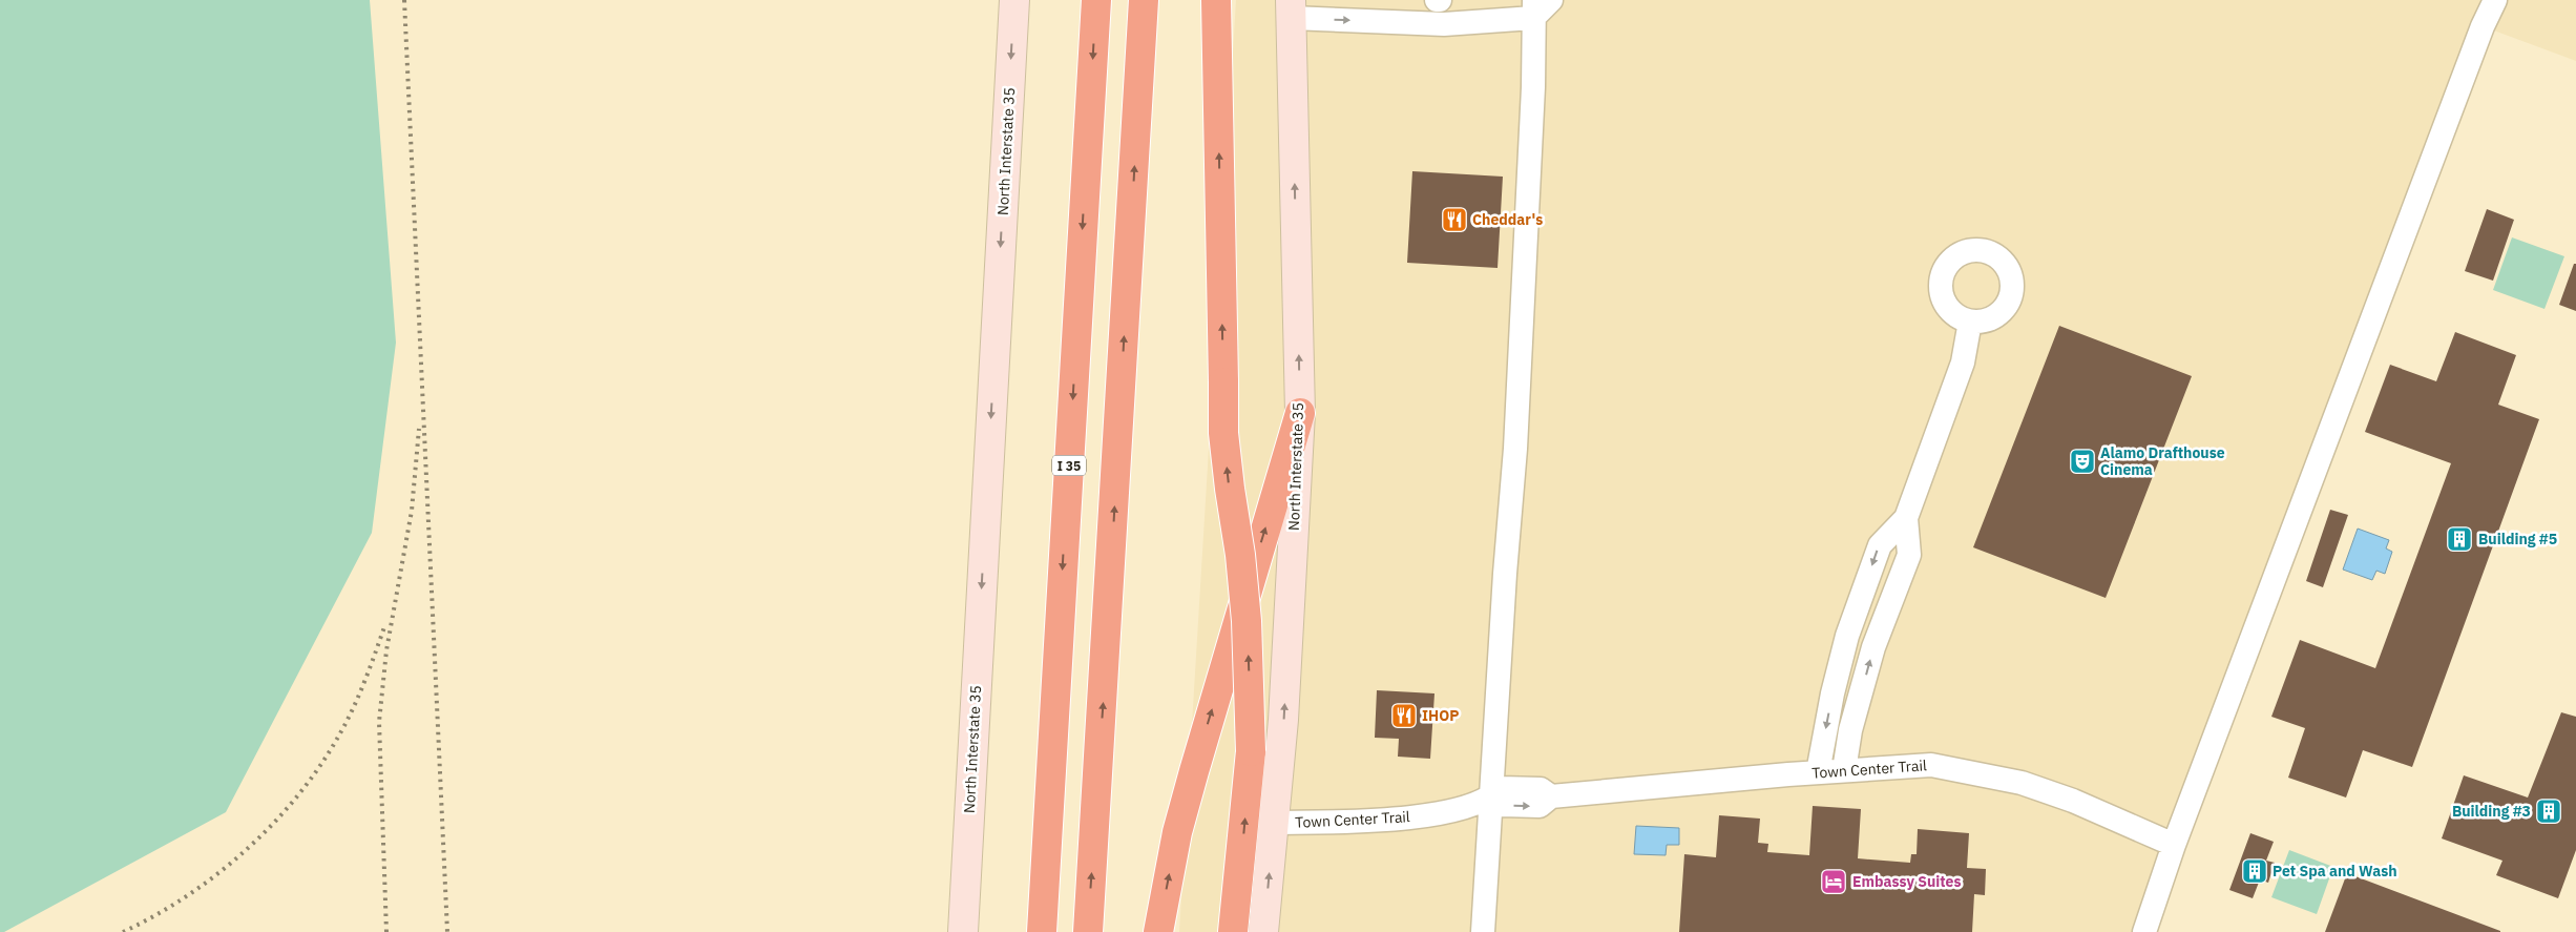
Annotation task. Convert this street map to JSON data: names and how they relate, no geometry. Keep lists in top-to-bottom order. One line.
{"streets":{"highway":["I 35"],"main road":["North Interstate 35"],"street":["Town Center Trail"]},"crossings":[["North Interstate 35","Town Center Trail"]],"places":{"restaurant":["Cheddar's","IHOP"],"theatre":["Alamo Drafthouse Cinema"],"building":["Building #5","Building #3","Pet Spa and Wash"],"hotel":["Embassy Suites"]}}
